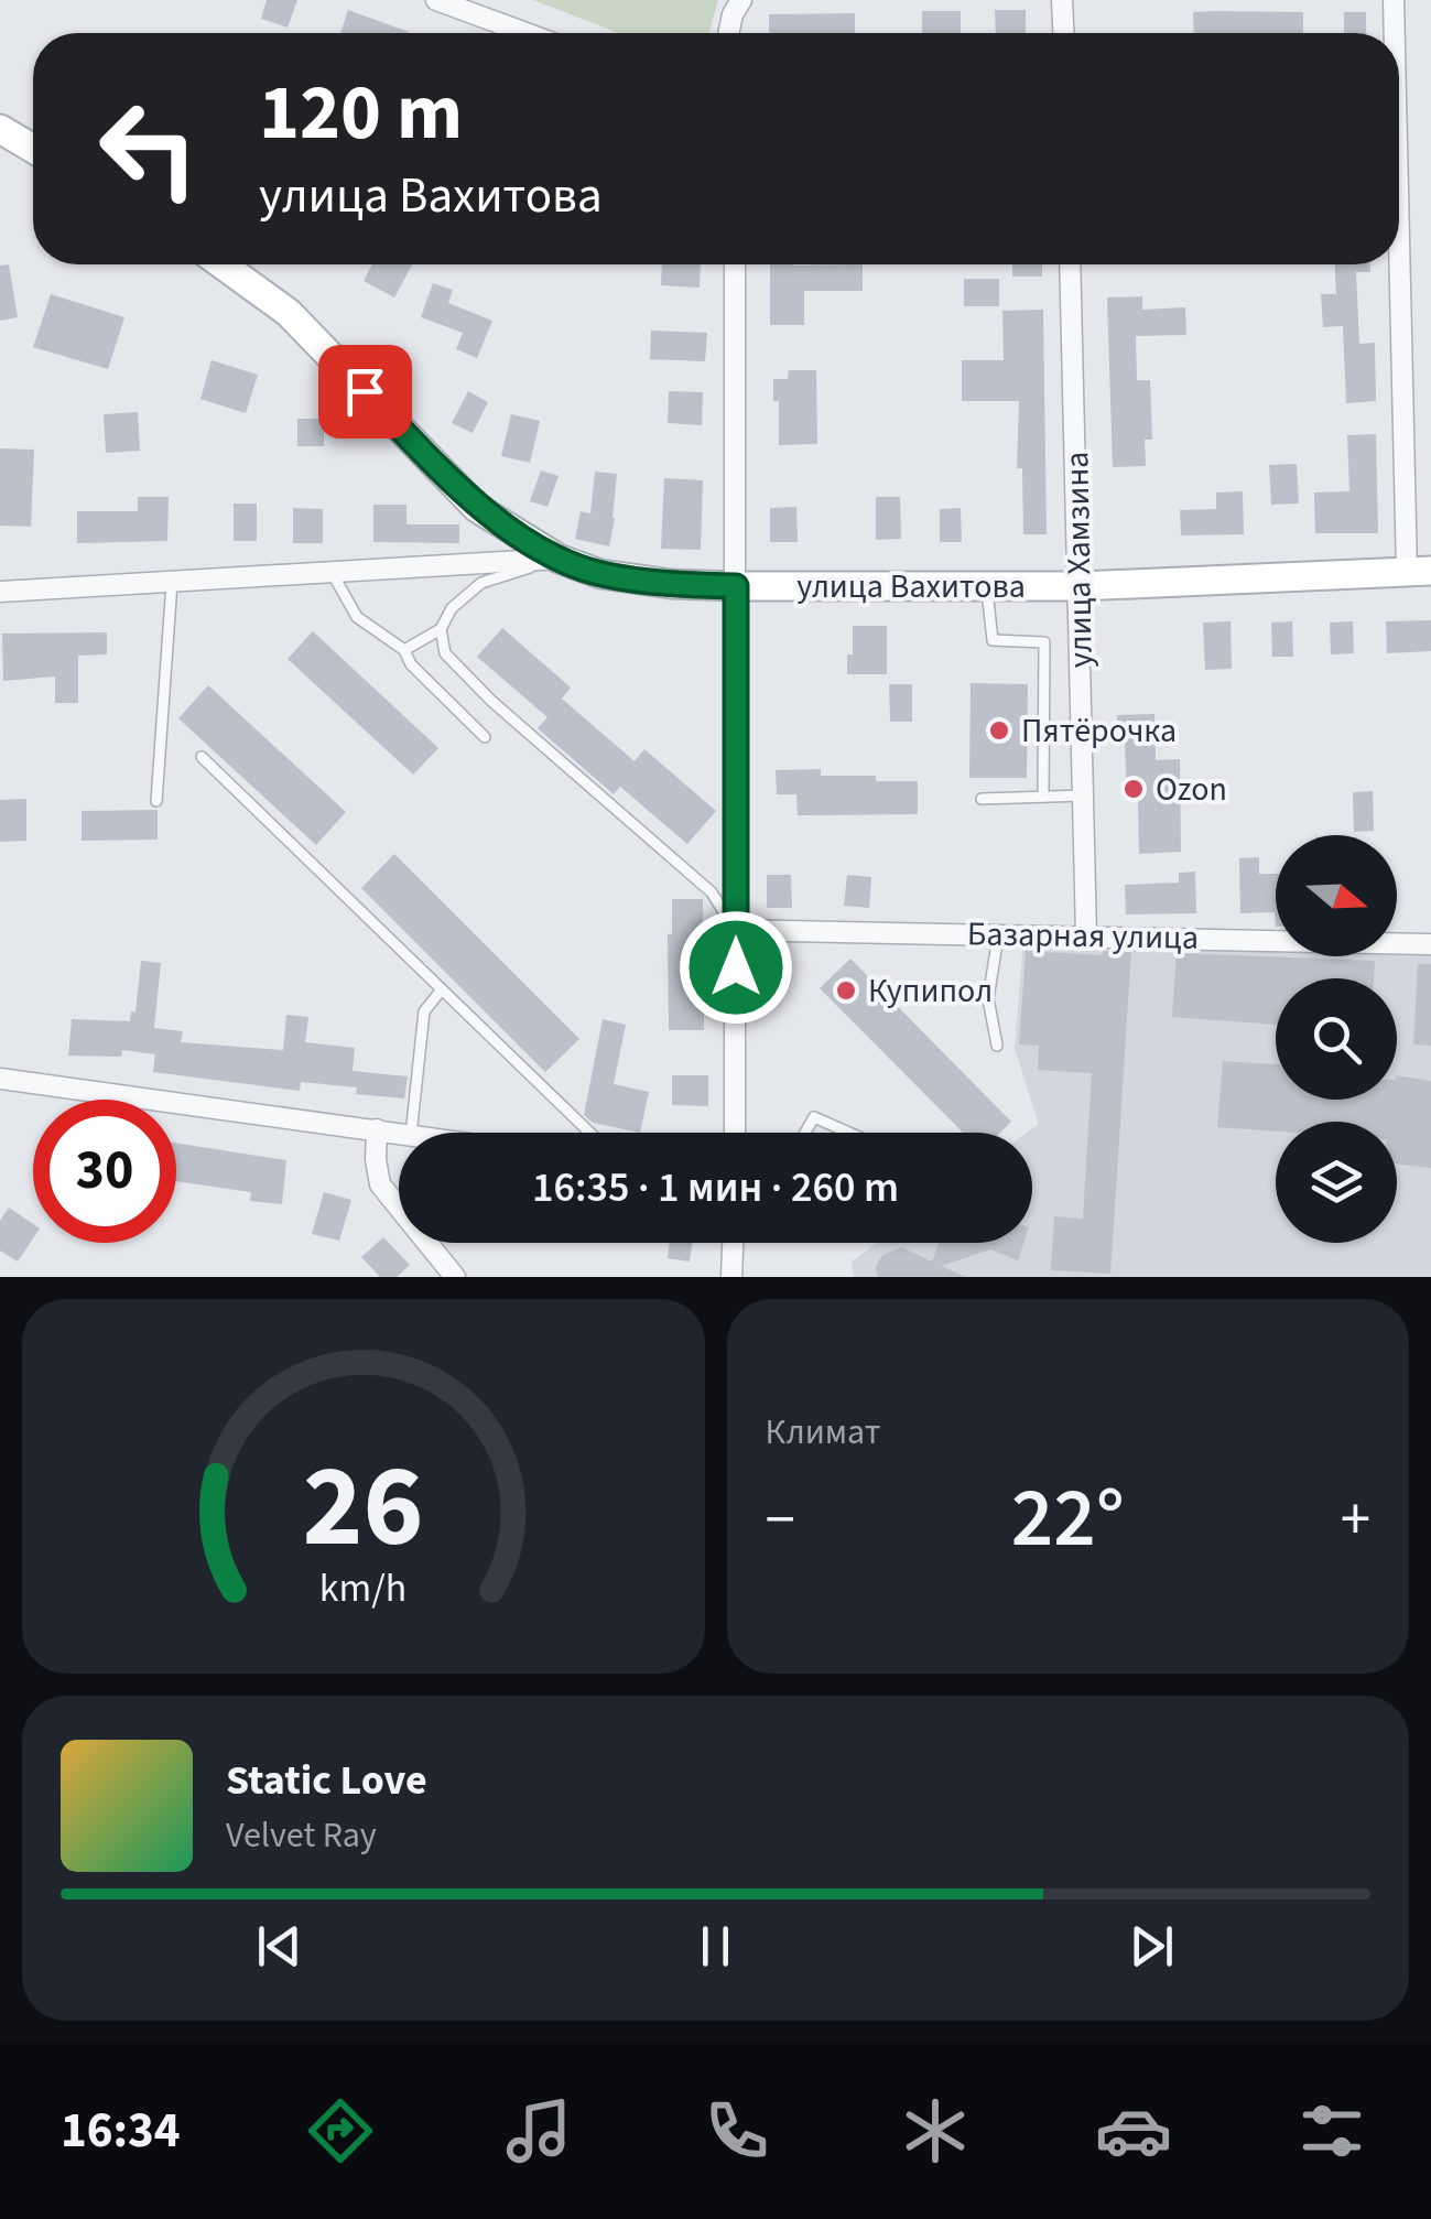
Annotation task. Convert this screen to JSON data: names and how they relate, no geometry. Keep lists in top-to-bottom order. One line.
{"streets":{"street":["улица Хамзина","улица Вахитова","Базарная улица"]},"crossings":[["улица Хамзина","улица Вахитова"],["улица Хамзина","Базарная улица"]],"places":["Пятёрочка","Ozon","Купипол"],"north":"right","page":{"turn":["120 m","улица Вахитова"],"limit":"30","trip":"16:35 · 1 мин · 260 m","tile":"Климат","heat":["−","22°","+"],"song":["Static Love","Velvet Ray"],"tabs":"16:34","gauge":["26","km/h"]}}
